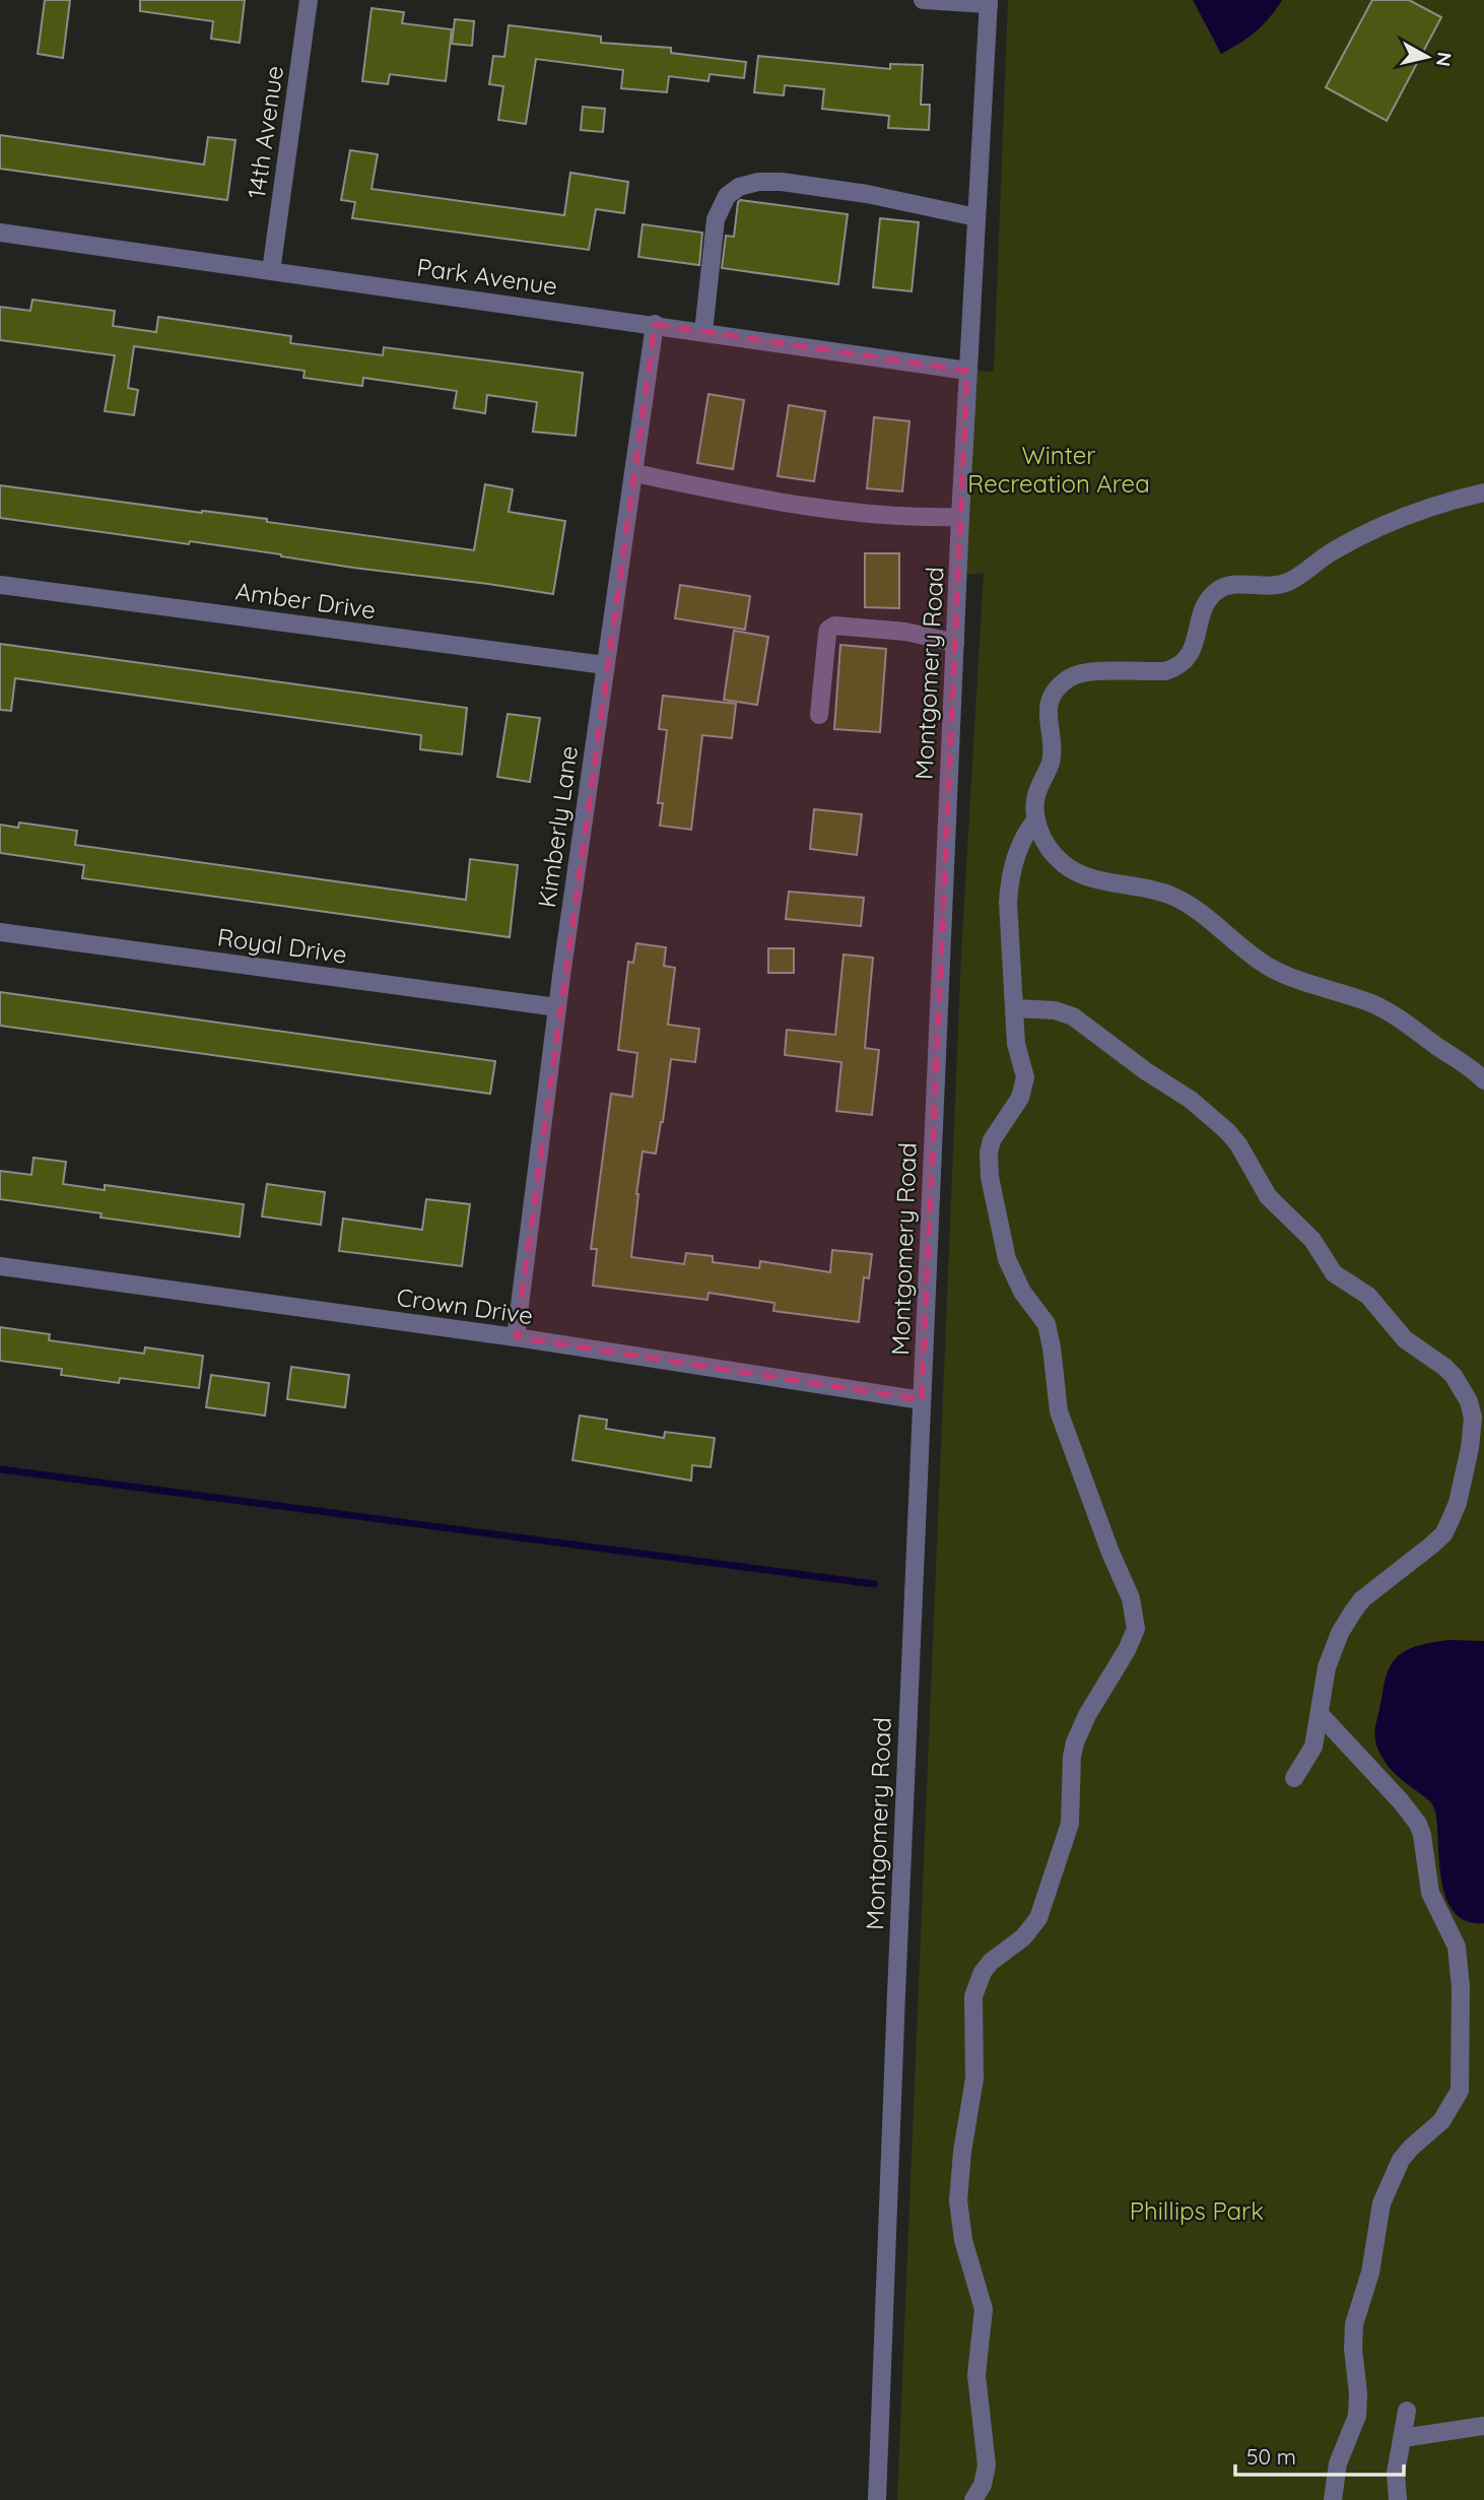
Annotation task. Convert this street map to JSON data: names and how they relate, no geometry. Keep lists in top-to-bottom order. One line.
{"streets":{"street":["14th Avenue","Park Avenue","Amber Drive","Montgomery Road","Kimberly Lane","Royal Drive","Crown Drive"]},"crossings":[["14th Avenue","Park Avenue"],["Park Avenue","Montgomery Road"],["Park Avenue","Kimberly Lane"],["Amber Drive","Kimberly Lane"],["Montgomery Road","Crown Drive"],["Kimberly Lane","Royal Drive"],["Kimberly Lane","Crown Drive"]],"parks":["Winter Recreation Area","Phillips Park"],"scale_bar":"50 m","north":"right"}
